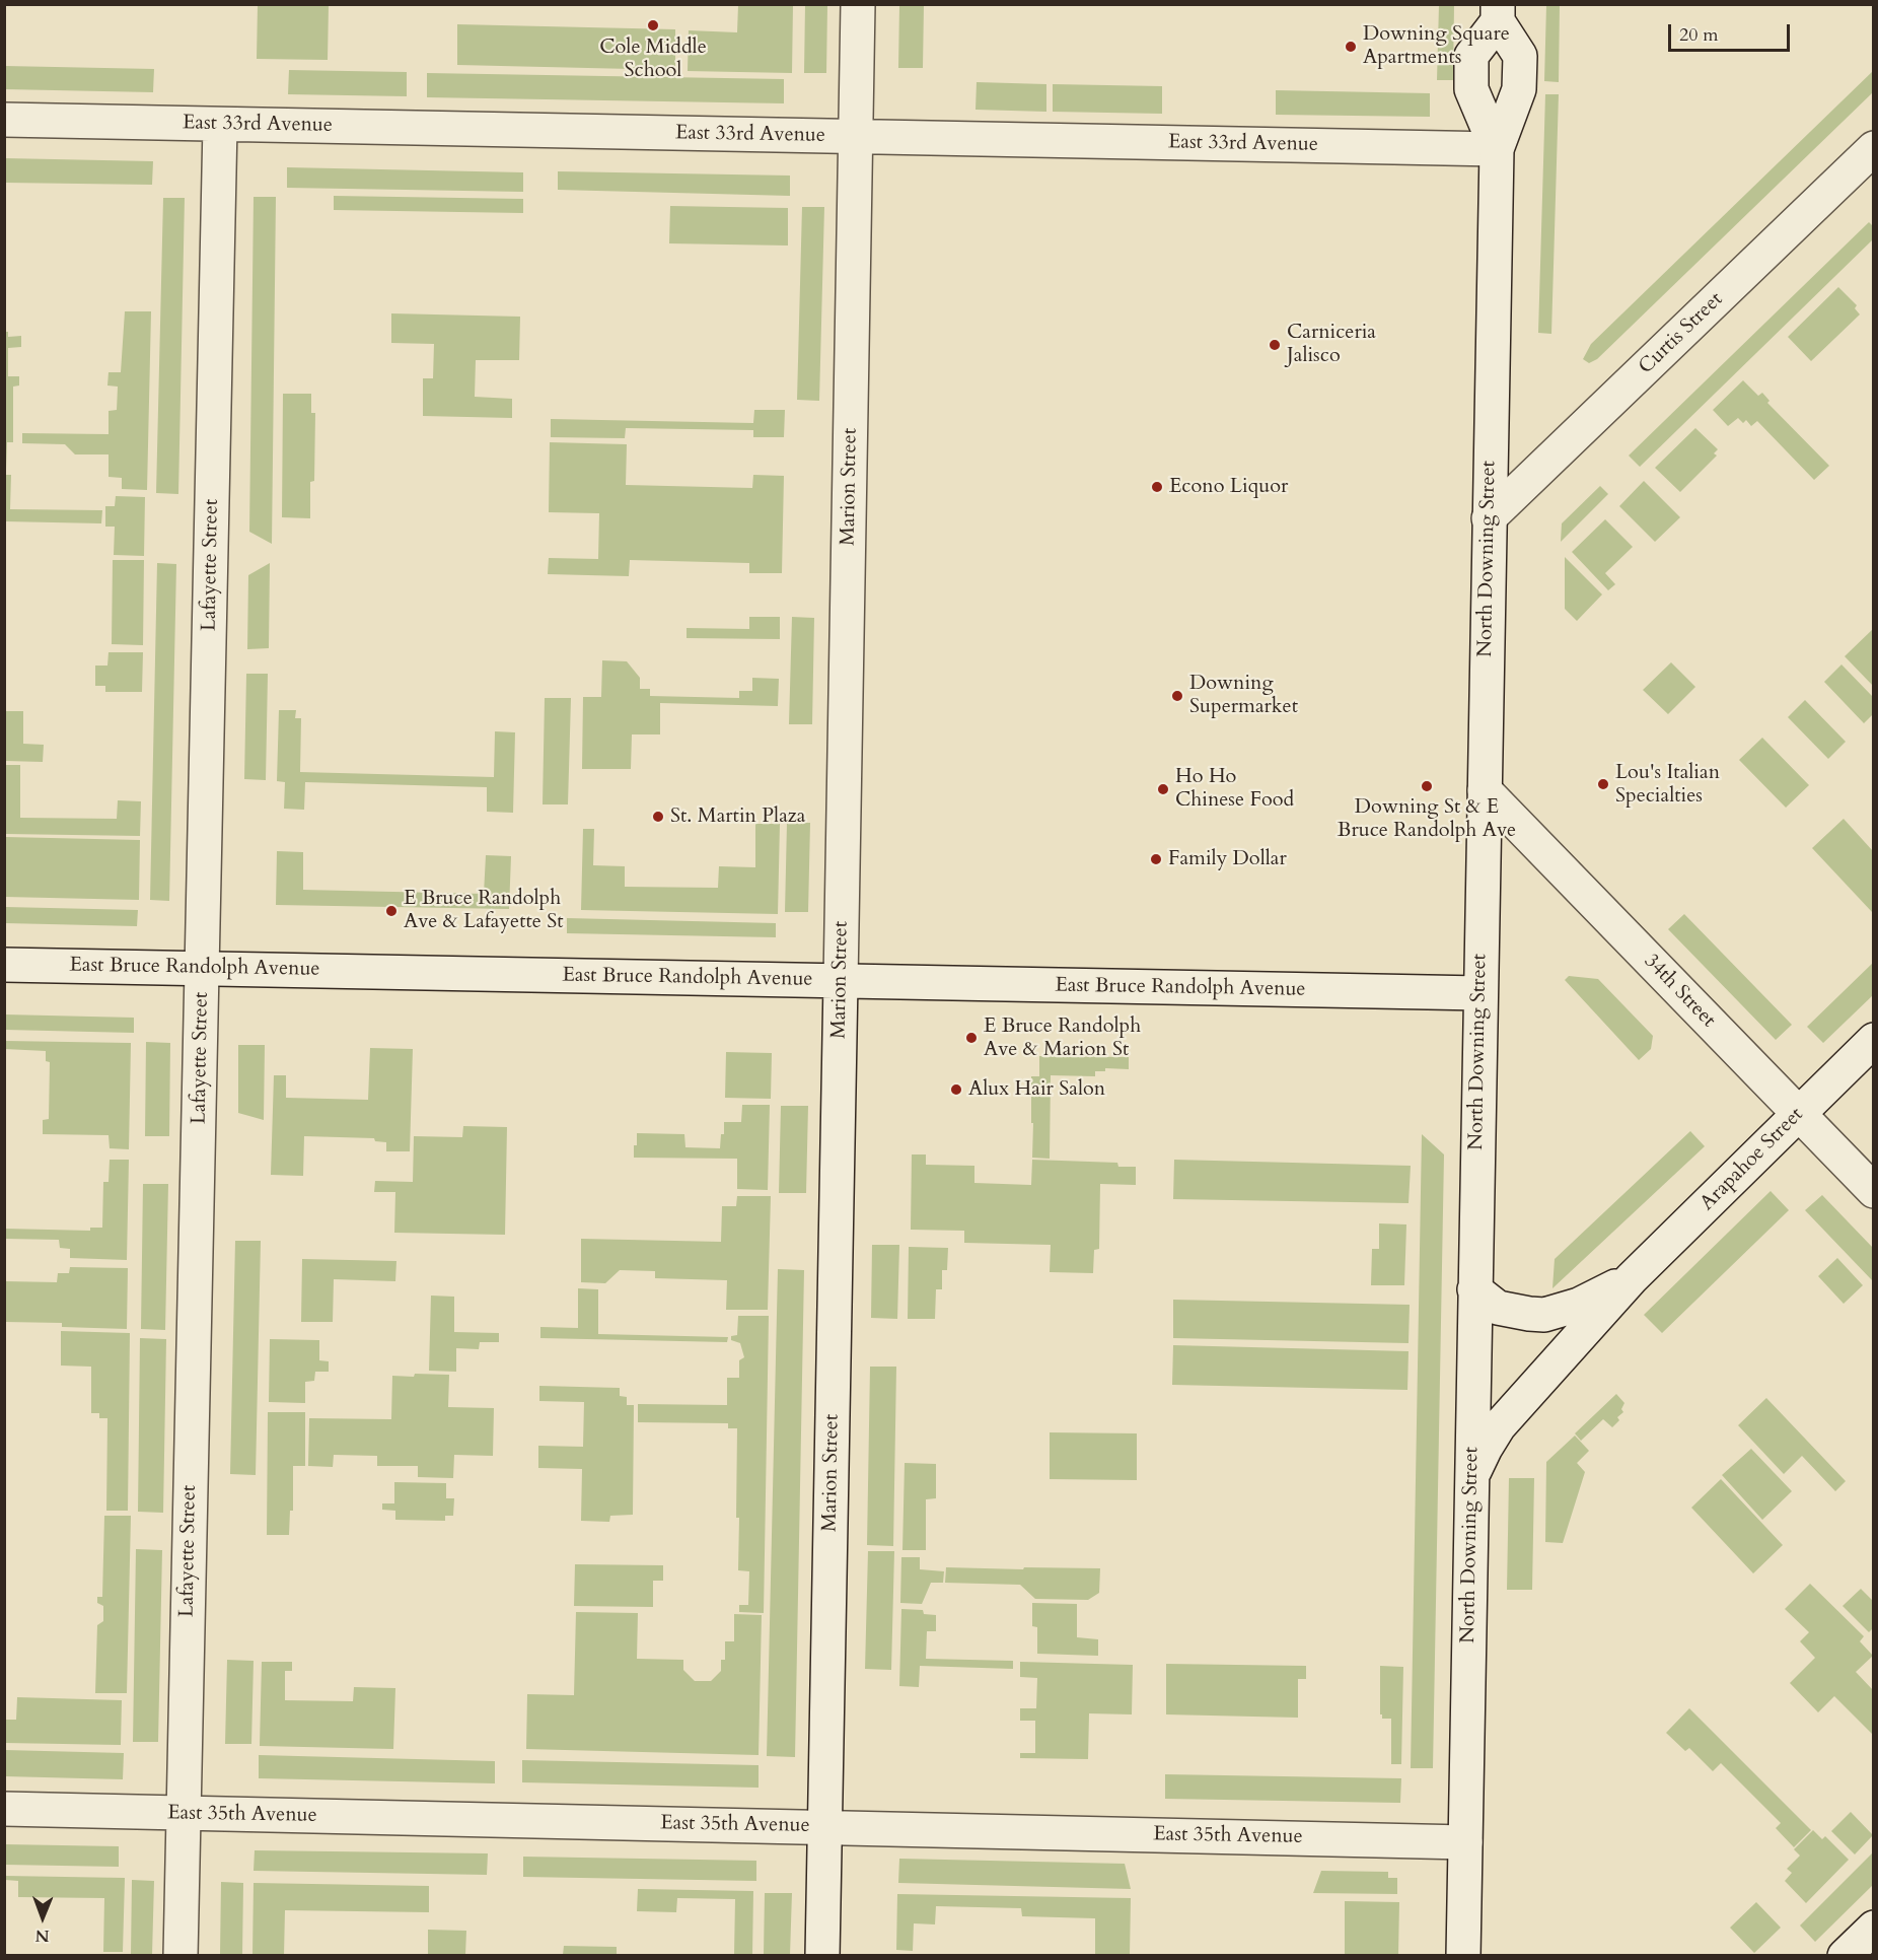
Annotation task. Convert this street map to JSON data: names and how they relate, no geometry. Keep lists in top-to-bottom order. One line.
{"streets":{"street":["East 33rd Avenue","Curtis Street","Marion Street","North Downing Street","Lafayette Street","East Bruce Randolph Avenue","34th Street","Arapahoe Street","East 35th Avenue"]},"crossings":[["East 33rd Avenue","Marion Street"],["East 33rd Avenue","North Downing Street"],["East 33rd Avenue","Lafayette Street"],["Curtis Street","North Downing Street"],["Marion Street","East Bruce Randolph Avenue"],["Marion Street","East 35th Avenue"],["North Downing Street","East Bruce Randolph Avenue"],["North Downing Street","34th Street"],["North Downing Street","East 35th Avenue"],["Lafayette Street","East Bruce Randolph Avenue"],["Lafayette Street","East 35th Avenue"],["34th Street","Arapahoe Street"]],"places":["Cole Middle School","Downing Square Apartments","Carniceria Jalisco","Econo Liquor","Downing Supermarket","Lou's Italian Specialties","Downing St & E Bruce Randolph Ave","Ho Ho Chinese Food","St. Martin Plaza","Family Dollar","E Bruce Randolph Ave & Lafayette St","E Bruce Randolph Ave & Marion St","Alux Hair Salon"],"scale_bar":"20 m","north":"bottom"}
